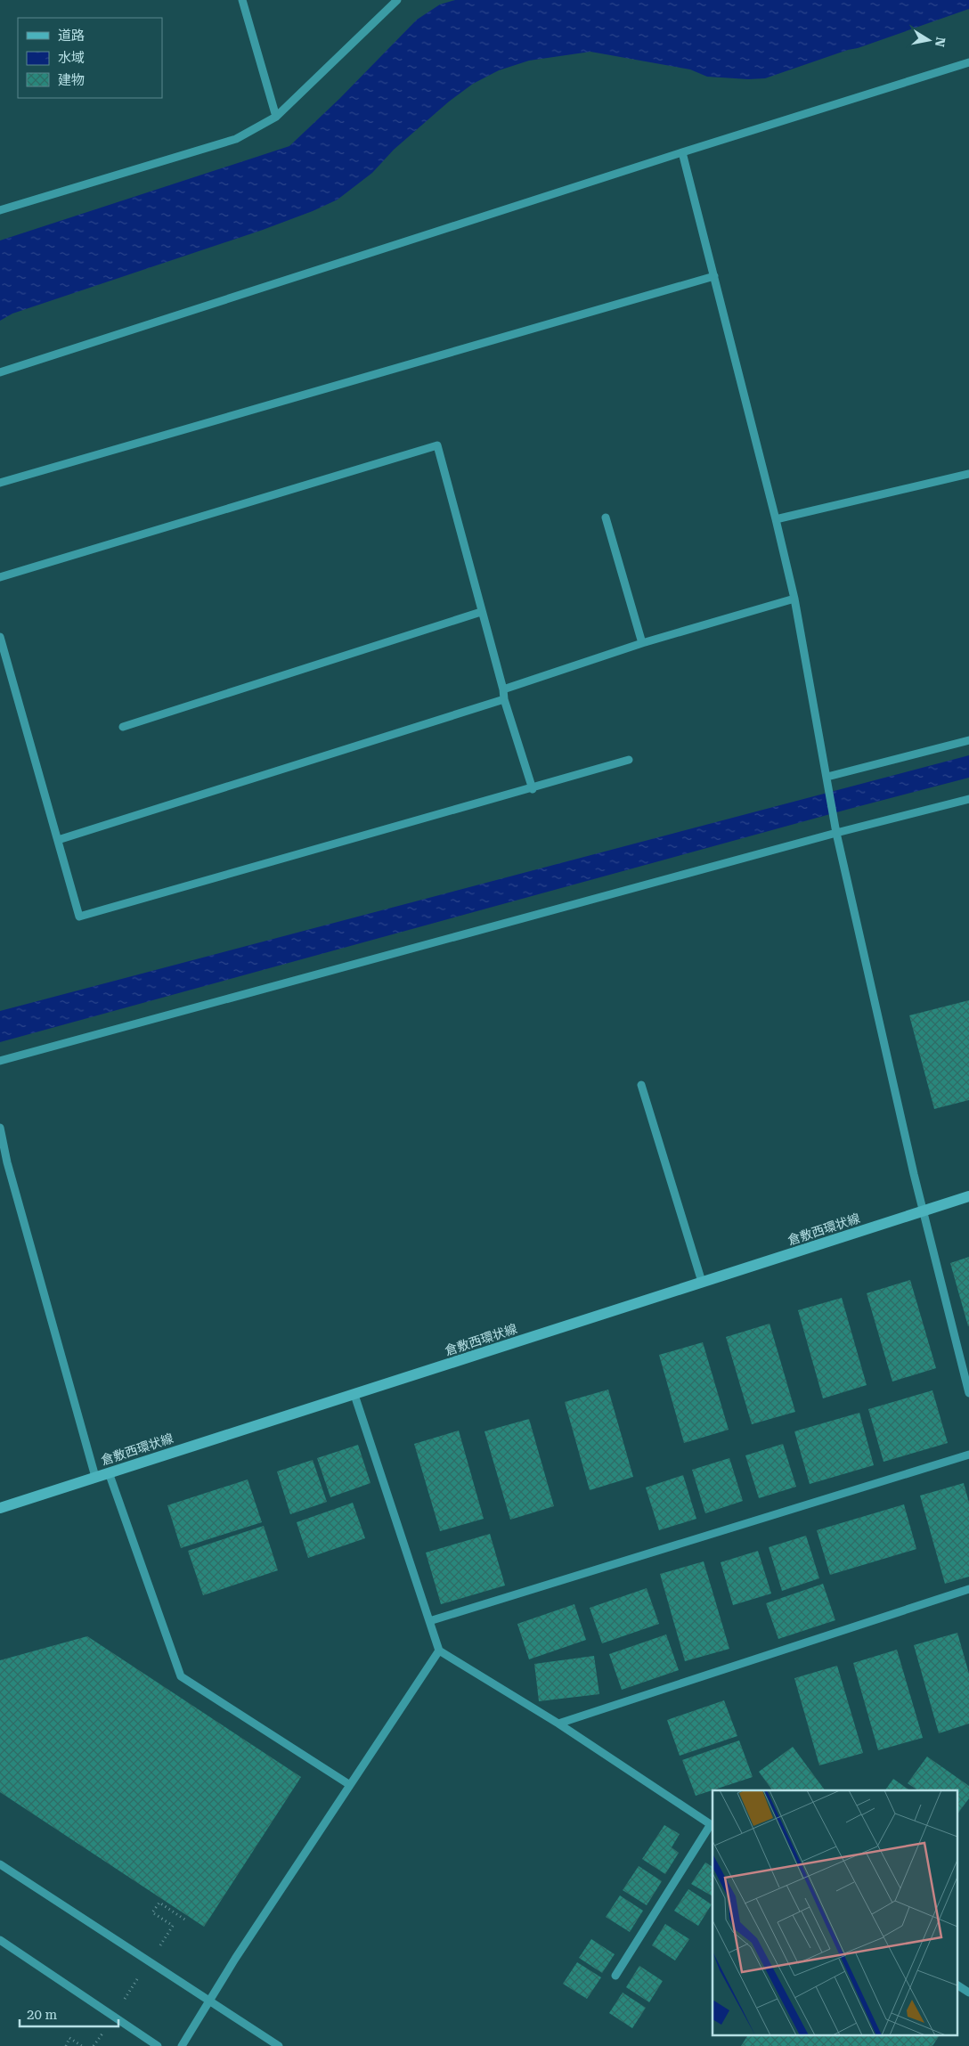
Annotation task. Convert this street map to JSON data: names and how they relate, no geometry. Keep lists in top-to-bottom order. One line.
{"streets":{"main road":["倉敷西環状線"]},"legend":["道路","水域","建物"],"scale_bar":"20 m","north":"right"}
